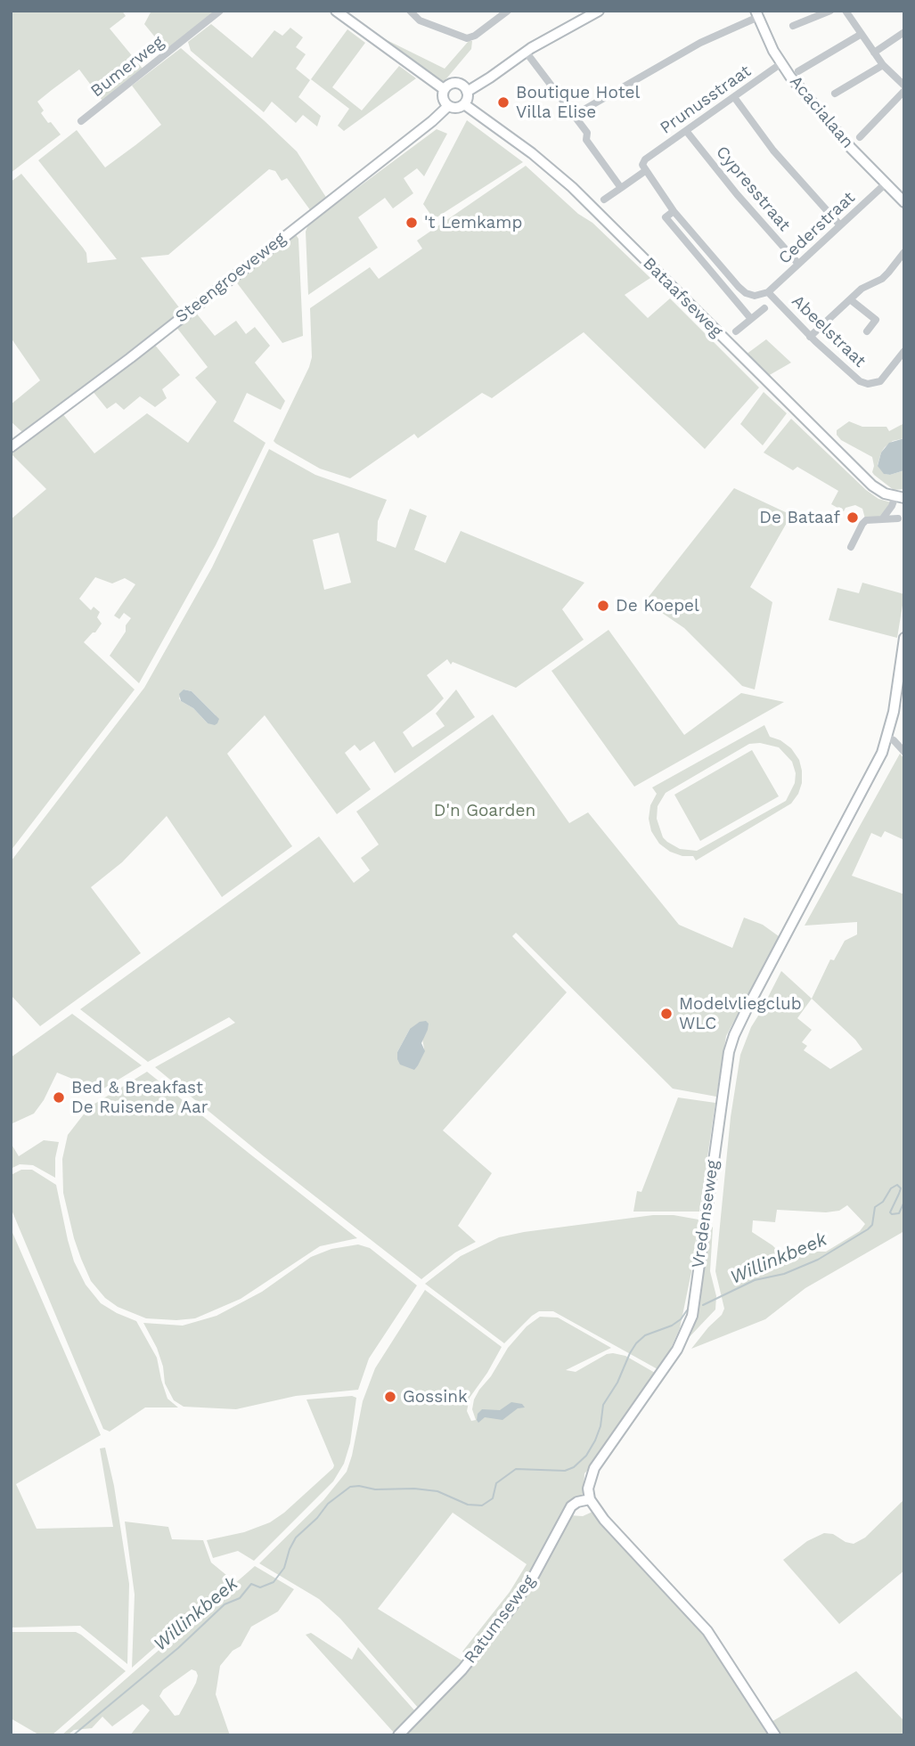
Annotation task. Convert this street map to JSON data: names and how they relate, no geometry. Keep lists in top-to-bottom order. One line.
{"streets":{"main road":["Acacialaan","Steengroeveweg","Bataafseweg","Vredenseweg","Ratumseweg"],"street":["Bumerweg","Prunusstraat","Cypresstraat","Cederstraat","Abeelstraat"]},"crossings":[["Prunusstraat","Acacialaan"],["Prunusstraat","Cypresstraat"],["Prunusstraat","Abeelstraat"],["Acacialaan","Cederstraat"],["Cypresstraat","Cederstraat"],["Cederstraat","Abeelstraat"],["Steengroeveweg","Bataafseweg"],["Vredenseweg","Ratumseweg"]],"water":["Willinkbeek"],"parks":["D'n Goarden"],"places":["Boutique Hotel Villa Elise","'t Lemkamp","De Bataaf","De Koepel","Modelvliegclub WLC","Bed & Breakfast De Ruisende Aar","Gossink"]}
